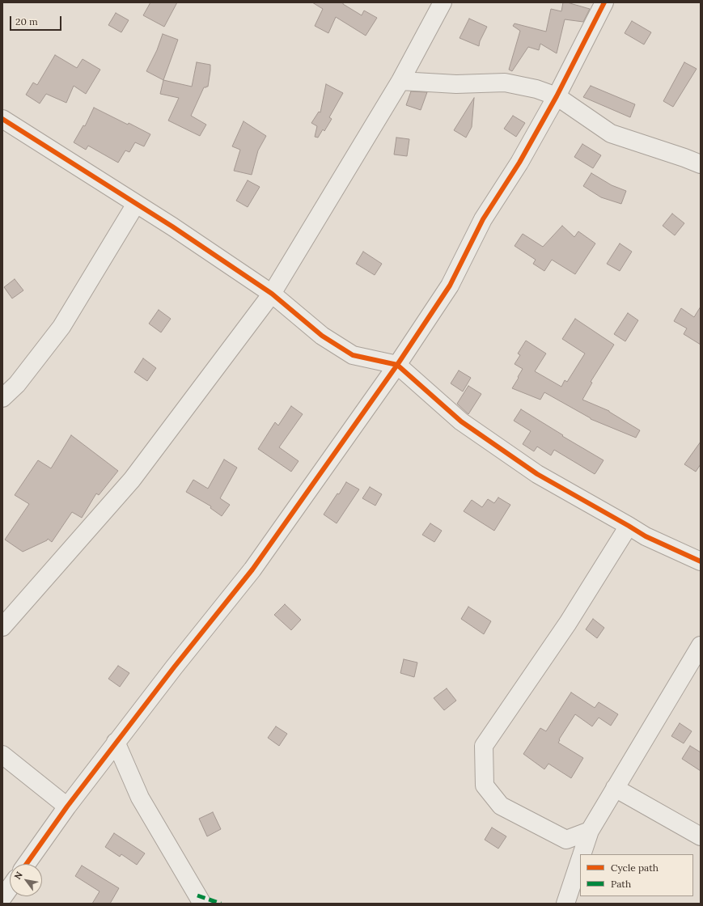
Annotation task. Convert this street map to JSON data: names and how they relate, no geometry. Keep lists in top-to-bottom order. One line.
{"legend":["Cycle path","Path"],"scale_bar":"20 m","north":"top left"}
